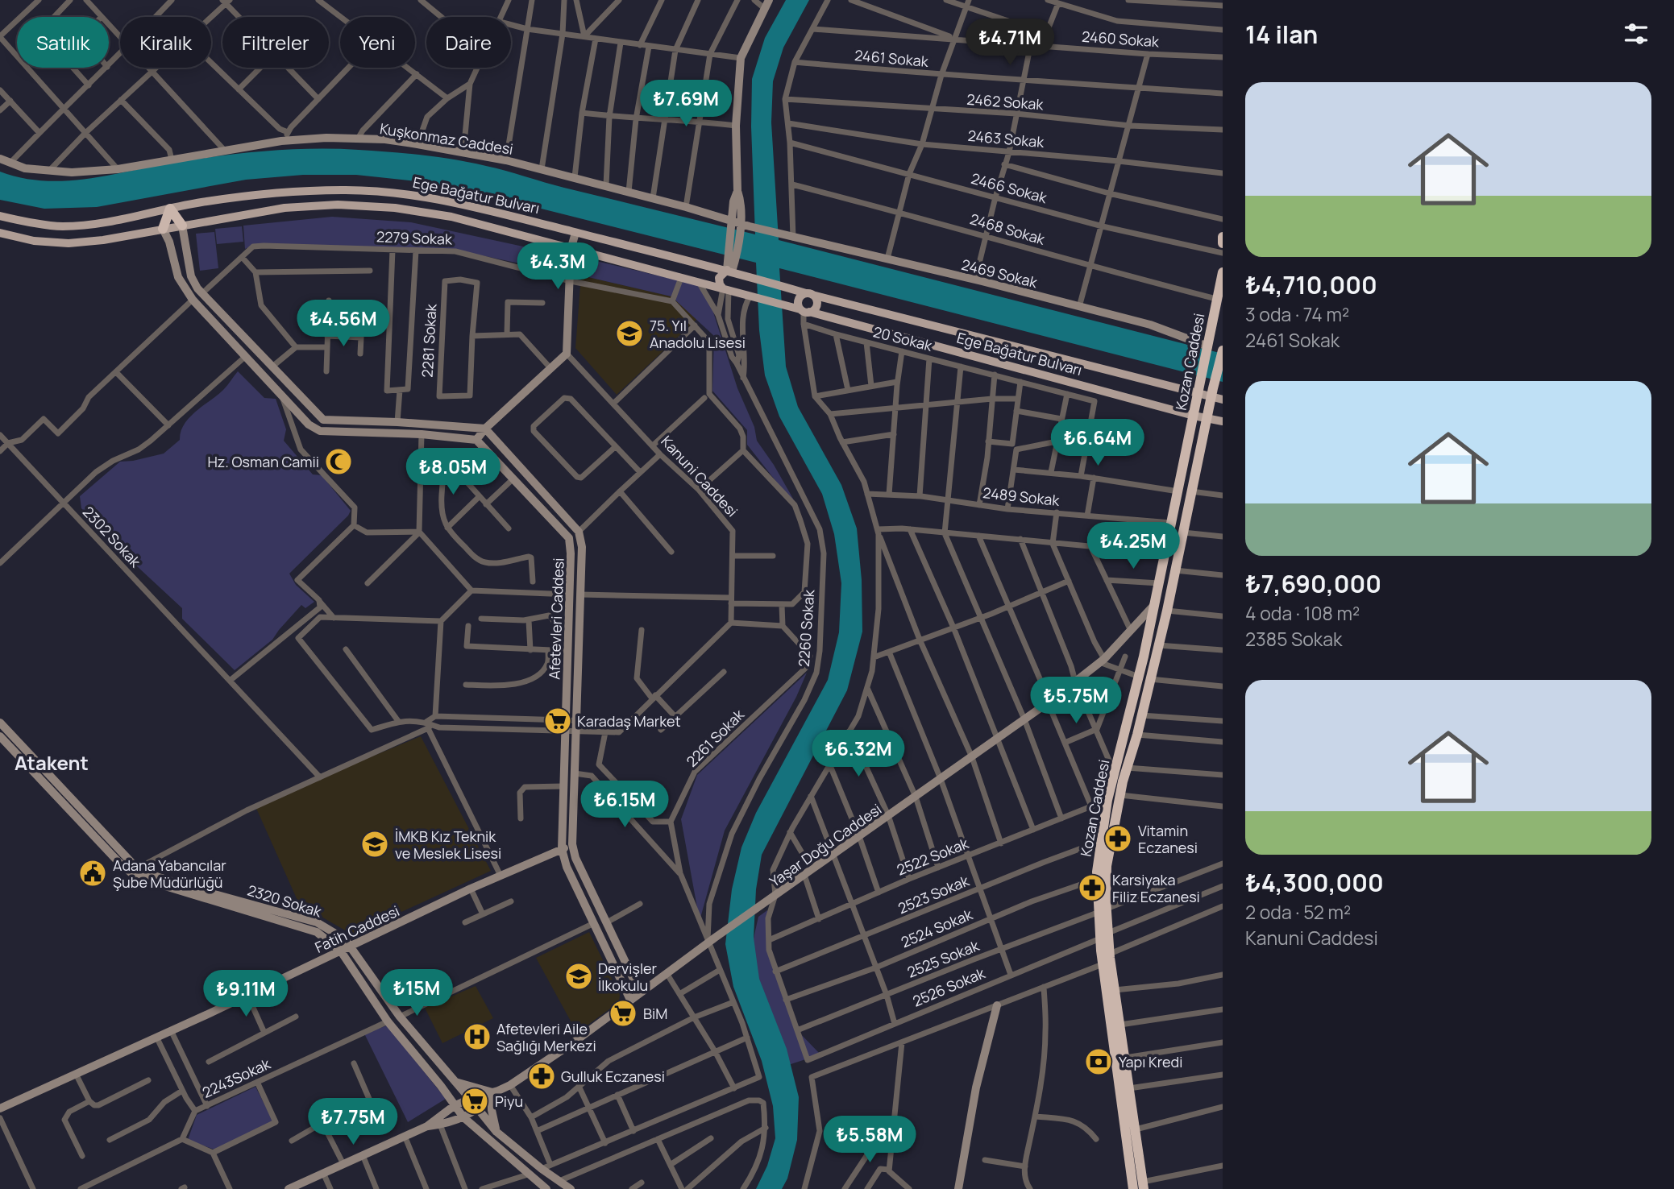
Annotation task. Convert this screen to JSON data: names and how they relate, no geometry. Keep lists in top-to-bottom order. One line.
{"streets":{"highway":["Kozan Caddesi"],"main road":["Ege Bağatur Bulvarı"],"street":["2460 Sokak","2461 Sokak","2462 Sokak","Kuşkonmaz Caddesi","2463 Sokak","2466 Sokak","2468 Sokak","2279 Sokak","2469 Sokak","20 Sokak","2281 Sokak","Kanuni Caddesi","2489 Sokak","2302 Sokak","Afetevleri Caddesi","2260 Sokak","2261 Sokak","Yaşar Doğu Caddesi","2522 Sokak","2523 Sokak","2320 Sokak","2524 Sokak","Fatih Caddesi","2525 Sokak","2526 Sokak","2243Sokak"]},"crossings":[["Kuşkonmaz Caddesi","2469 Sokak"],["Ege Bağatur Bulvarı","Kozan Caddesi"],["Ege Bağatur Bulvarı","2260 Sokak"],["2468 Sokak","Kozan Caddesi"],["2469 Sokak","Kozan Caddesi"],["Kozan Caddesi","2489 Sokak"],["Kozan Caddesi","Yaşar Doğu Caddesi"],["Kozan Caddesi","2522 Sokak"],["Kozan Caddesi","2523 Sokak"],["Kozan Caddesi","2524 Sokak"],["Kozan Caddesi","2525 Sokak"],["Kozan Caddesi","2526 Sokak"],["Afetevleri Caddesi","Yaşar Doğu Caddesi"],["Afetevleri Caddesi","Fatih Caddesi"],["2260 Sokak","Yaşar Doğu Caddesi"],["2320 Sokak","Fatih Caddesi"],["2320 Sokak","2243Sokak"],["2525 Sokak","2526 Sokak"]],"districts":["Atakent"],"places":{"school or university":["75. Yıl Anadolu Lisesi","İMKB Kız Teknik ve Meslek Lisesi","Dervişler İlkokulu"],"mosque":["Hz. Osman Camii"],"supermarket":["Karadaş Market","BiM","Piyu"],"pharmacy":["Vitamin Eczanesi","Karsiyaka Filiz Eczanesi","Gulluk Eczanesi"],"public building":["Adana Yabancılar Şube Müdürlüğü"],"hospital":["Afetevleri Aile Sağlığı Merkezi"],"bank":["Yapı Kredi"]},"page":{"heading":"14 ilan","chip":["Satılık","Kiralık","Filtreler","Yeni","Daire"],"price":["₺4.71M","₺7.69M","₺4.3M","₺4.56M","₺6.64M","₺8.05M","₺4.25M","₺5.75M","₺6.32M","₺6.15M","₺15M","₺9.11M","₺7.75M","₺5.58M"],"list":[{"name":"₺4,710,000","note":"3 oda · 74 m² · 2461 Sokak"},{"name":"₺7,690,000","note":"4 oda · 108 m² · 2385 Sokak"},{"name":"₺4,300,000","note":"2 oda · 52 m² · Kanuni Caddesi"}]}}
